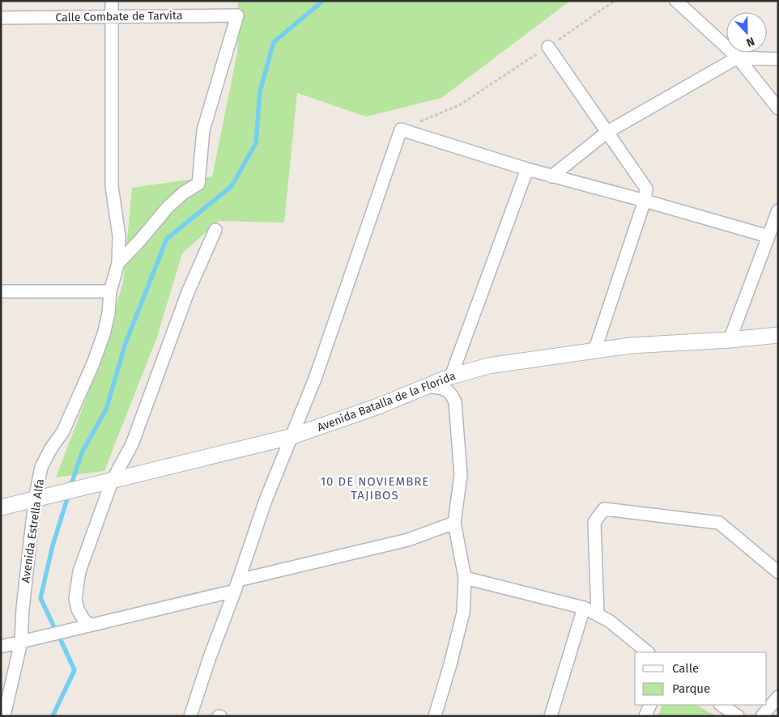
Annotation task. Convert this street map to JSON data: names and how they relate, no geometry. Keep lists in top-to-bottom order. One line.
{"streets":{"street":["Calle Combate de Tarvita","Avenida Batalla de la Florida","Avenida Estrella Alfa"]},"crossings":[["Calle Combate de Tarvita","Avenida Estrella Alfa"],["Avenida Batalla de la Florida","Avenida Estrella Alfa"]],"districts":["10 DE NOVIEMBRE TAJIBOS"],"legend":["Calle","Parque"],"north":"bottom"}
